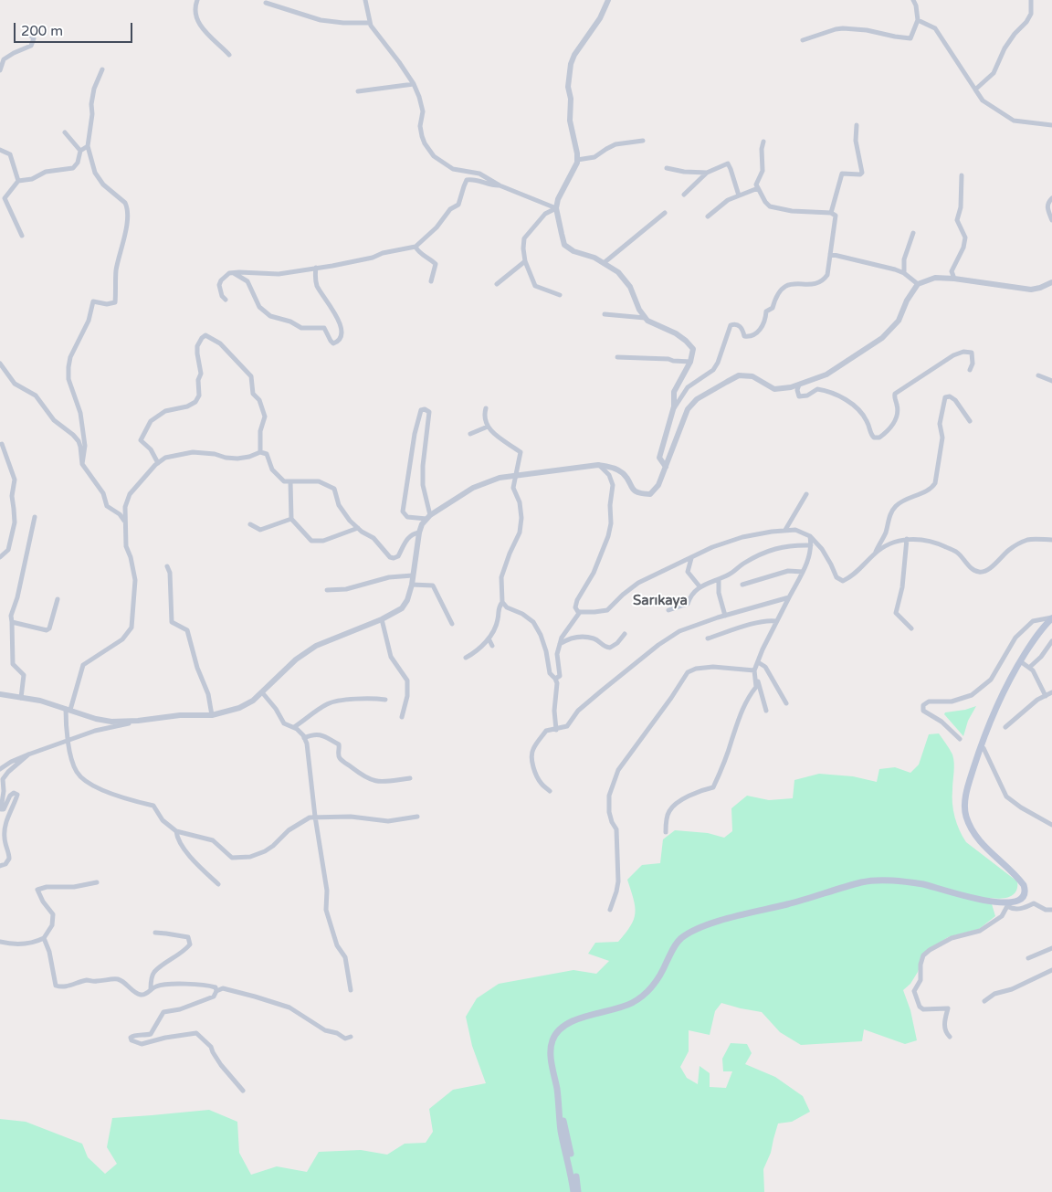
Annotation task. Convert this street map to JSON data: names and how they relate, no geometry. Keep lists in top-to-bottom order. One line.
{"districts":["Sarıkaya"],"scale_bar":"200 m"}
